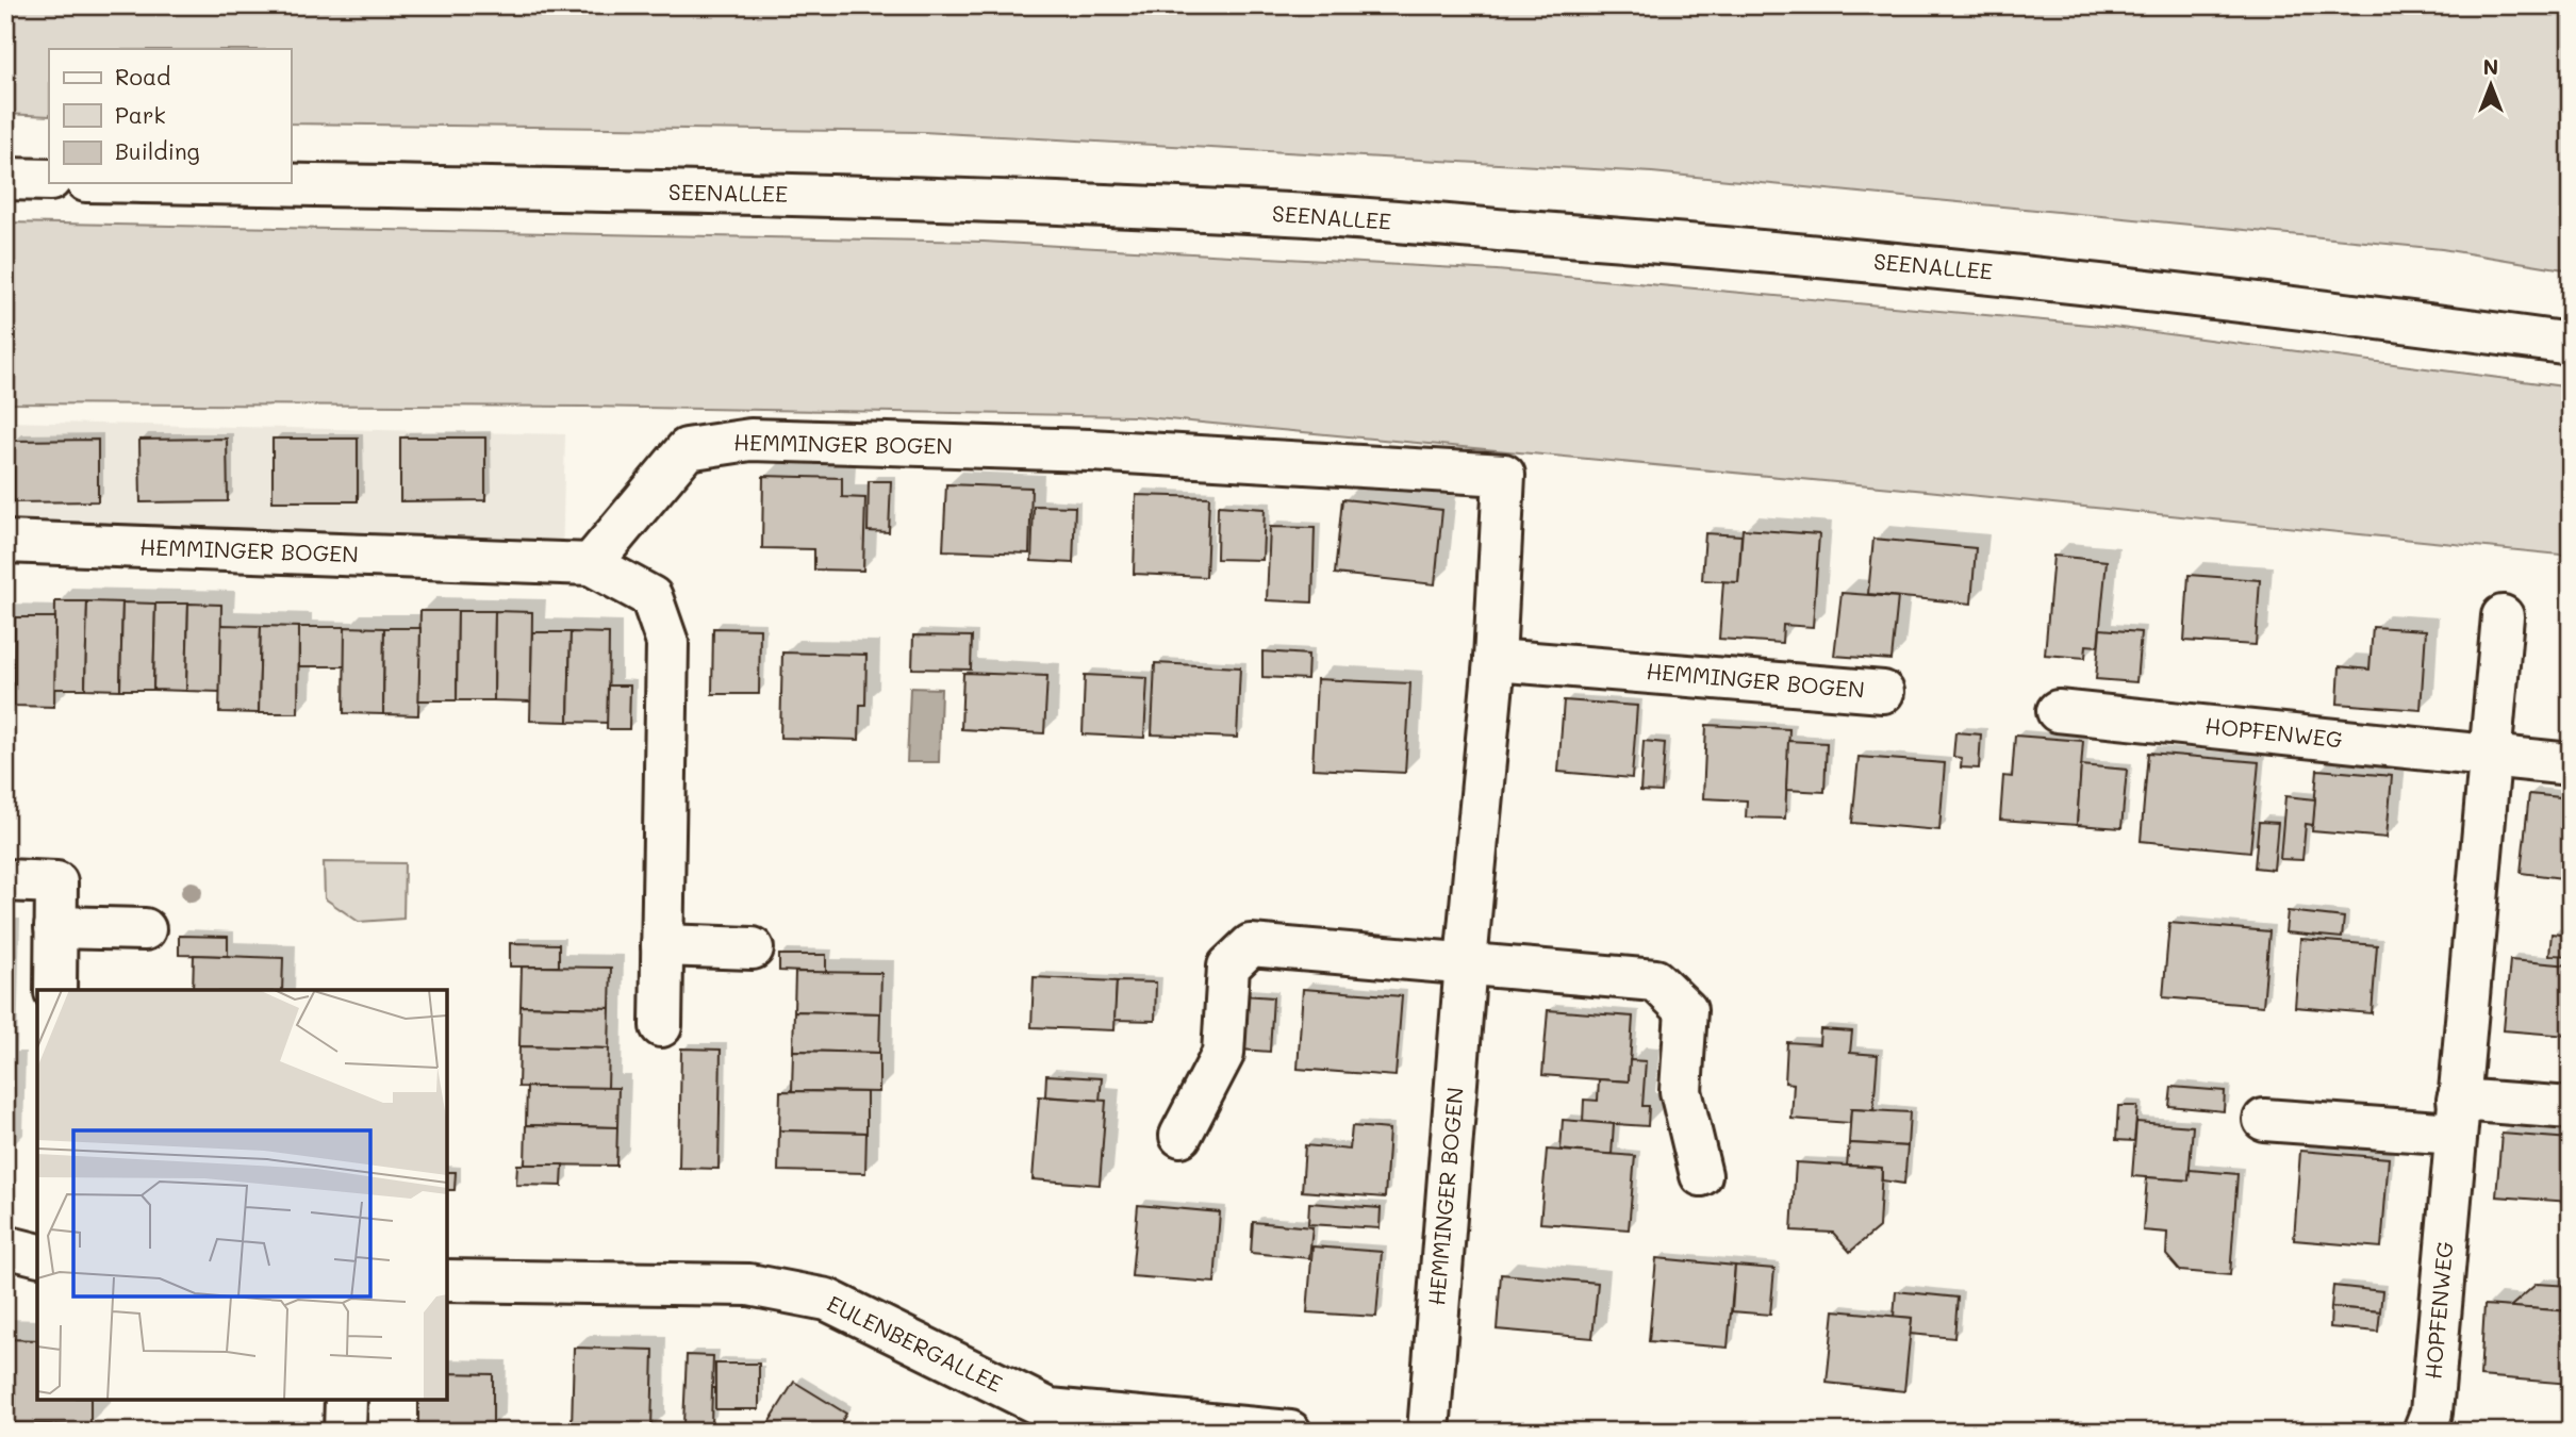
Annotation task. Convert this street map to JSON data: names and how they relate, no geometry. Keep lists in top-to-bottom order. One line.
{"streets":{"street":["SEENALLEE","HEMMINGER BOGEN","HOPFENWEG","EULENBERGALLEE"]},"legend":["Road","Park","Building"],"north":"top"}
